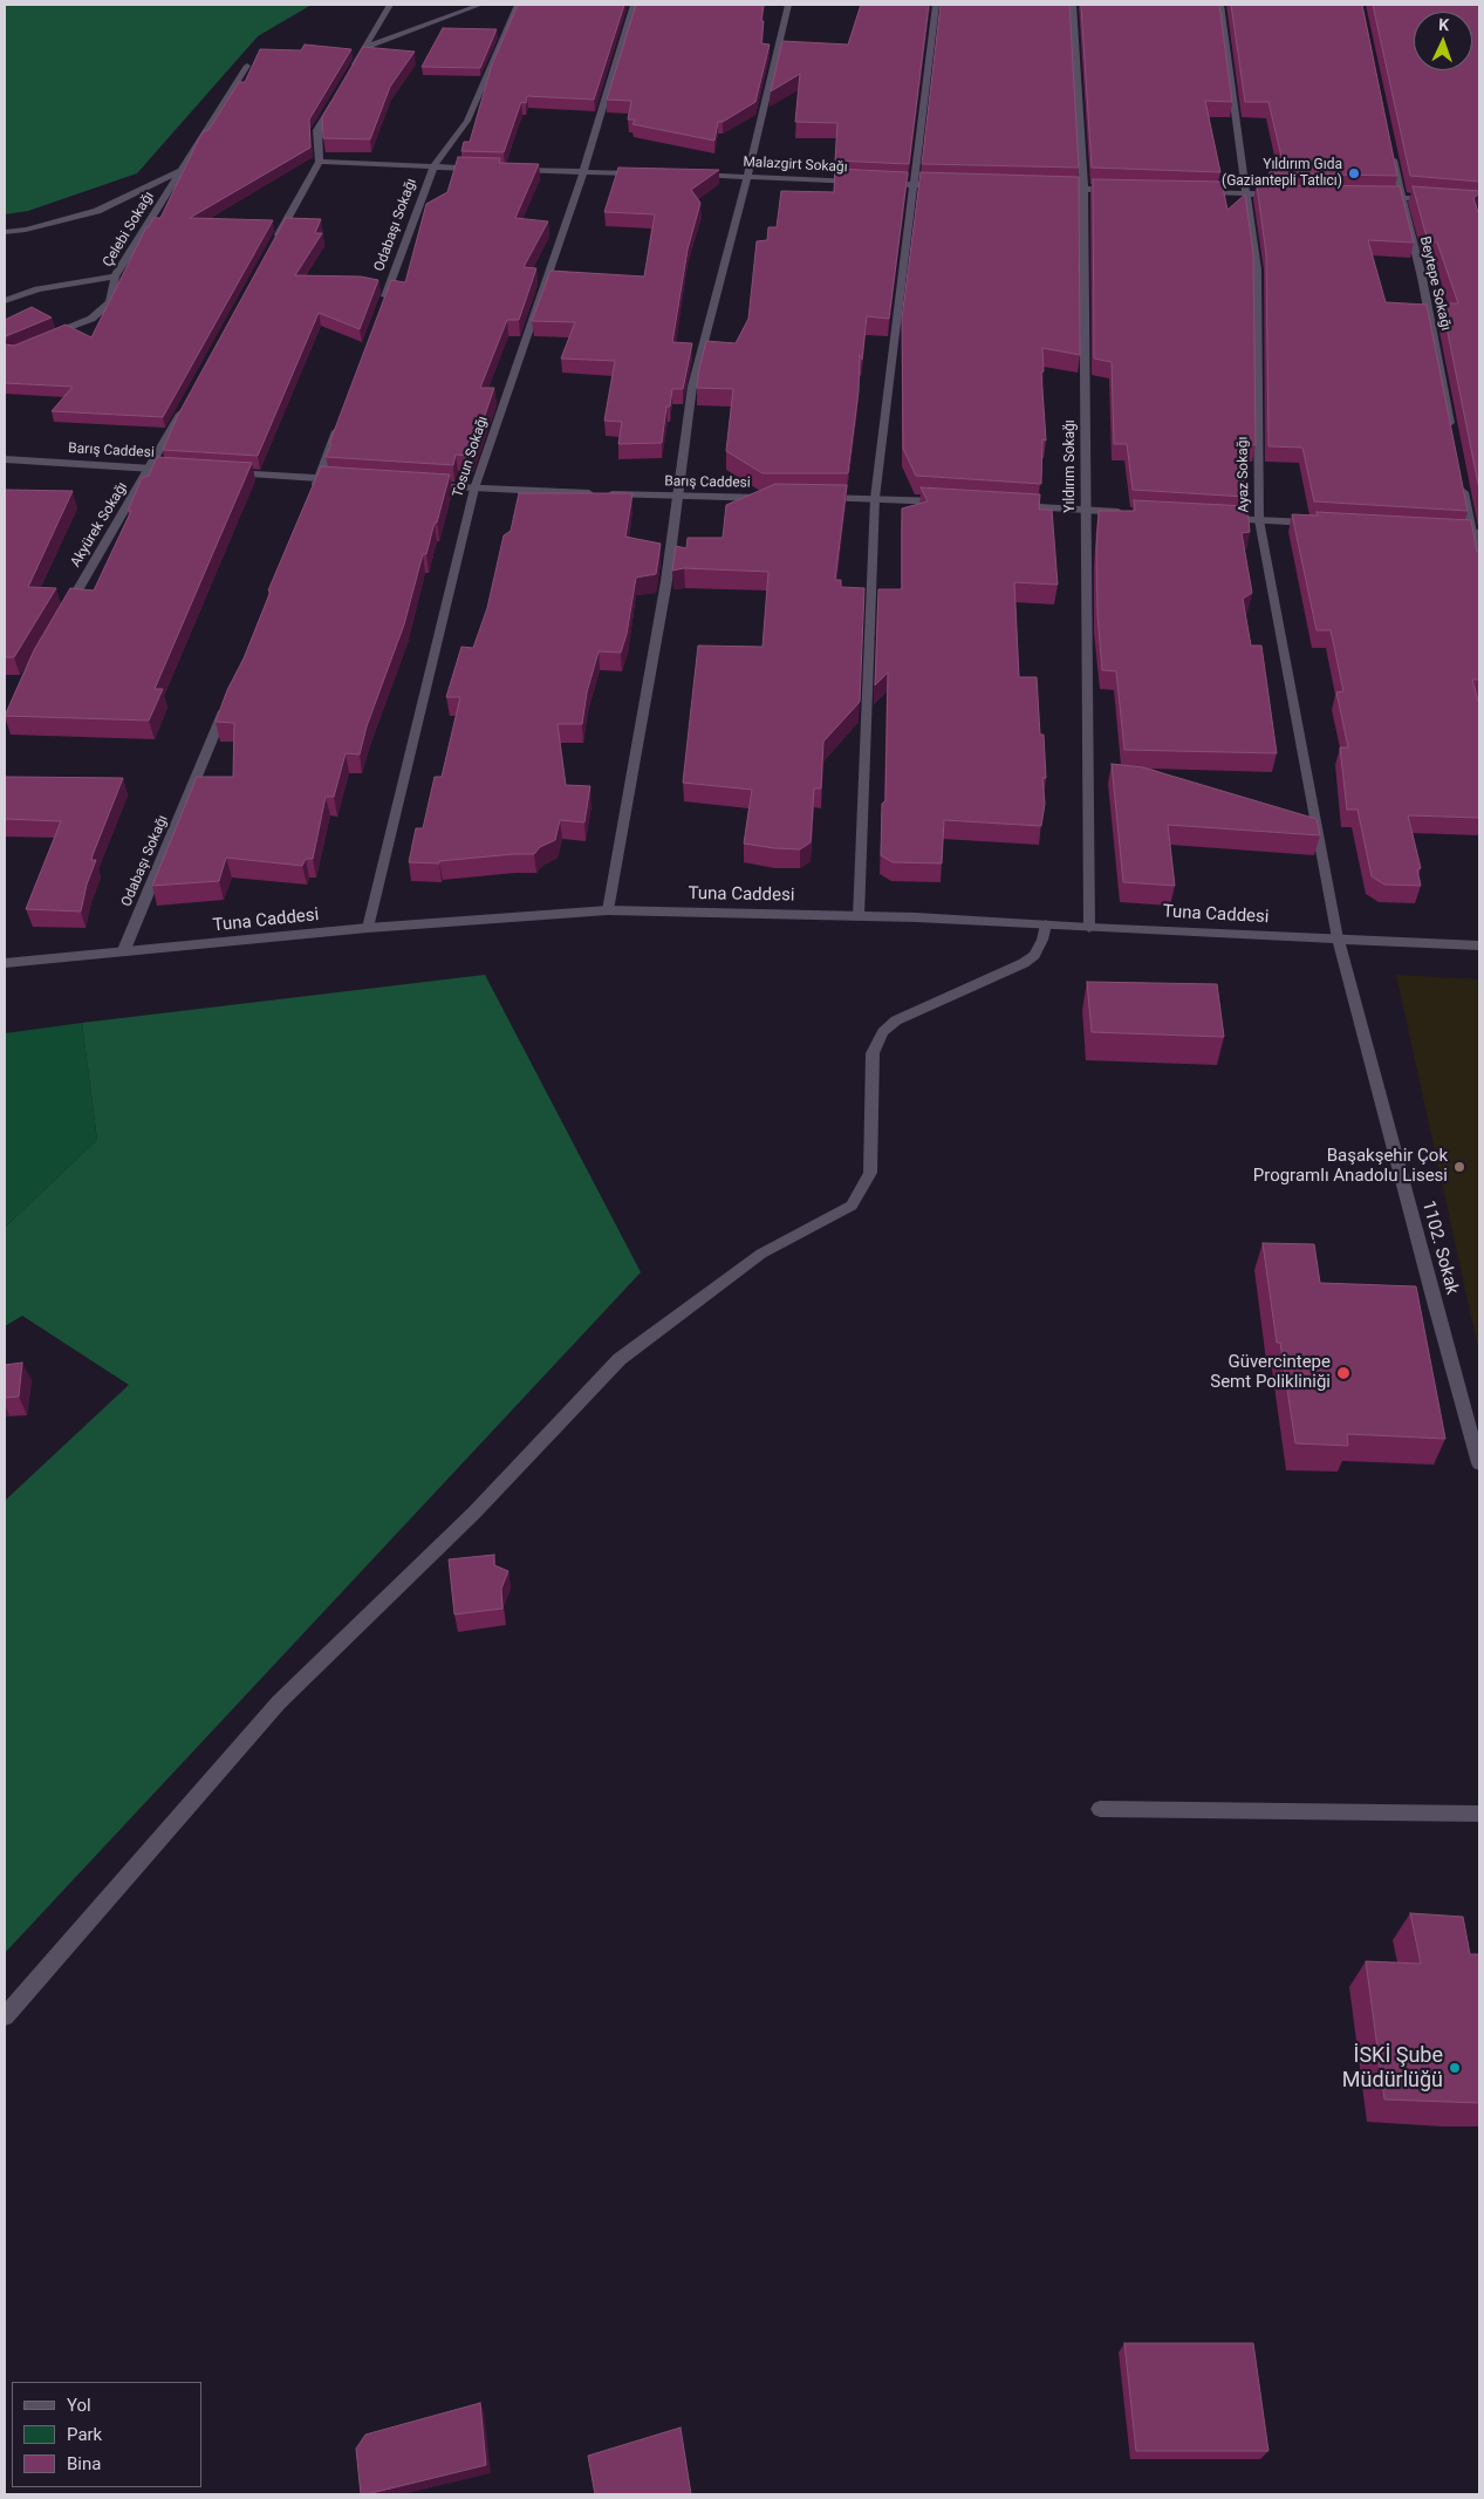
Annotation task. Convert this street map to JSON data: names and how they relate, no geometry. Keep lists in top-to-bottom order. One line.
{"streets":{"street":["Malazgirt Sokağı","Odabaşı Sokağı","Çelebi Sokağı","Beytepe Sokağı","Barış Caddesi","Tosun Sokağı","Yıldırım Sokağı","Ayaz Sokağı","Akyürek Sokağı","Tuna Caddesi","1102. Sokak"]},"crossings":[["Odabaşı Sokağı","Tuna Caddesi"],["Barış Caddesi","Tosun Sokağı"],["Barış Caddesi","Akyürek Sokağı"],["Tosun Sokağı","Tuna Caddesi"],["Yıldırım Sokağı","Tuna Caddesi"],["Ayaz Sokağı","Tuna Caddesi"],["Ayaz Sokağı","1102. Sokak"],["Tuna Caddesi","1102. Sokak"]],"places":["Yıldırım Gıda (Gaziantepli Tatlıcı)","Başakşehir Çok Programlı Anadolu Lisesi","Güvercintepe Semt Polikliniği","İSKİ Şube Müdürlüğü"],"legend":["Yol","Park","Bina"],"north":"top"}
